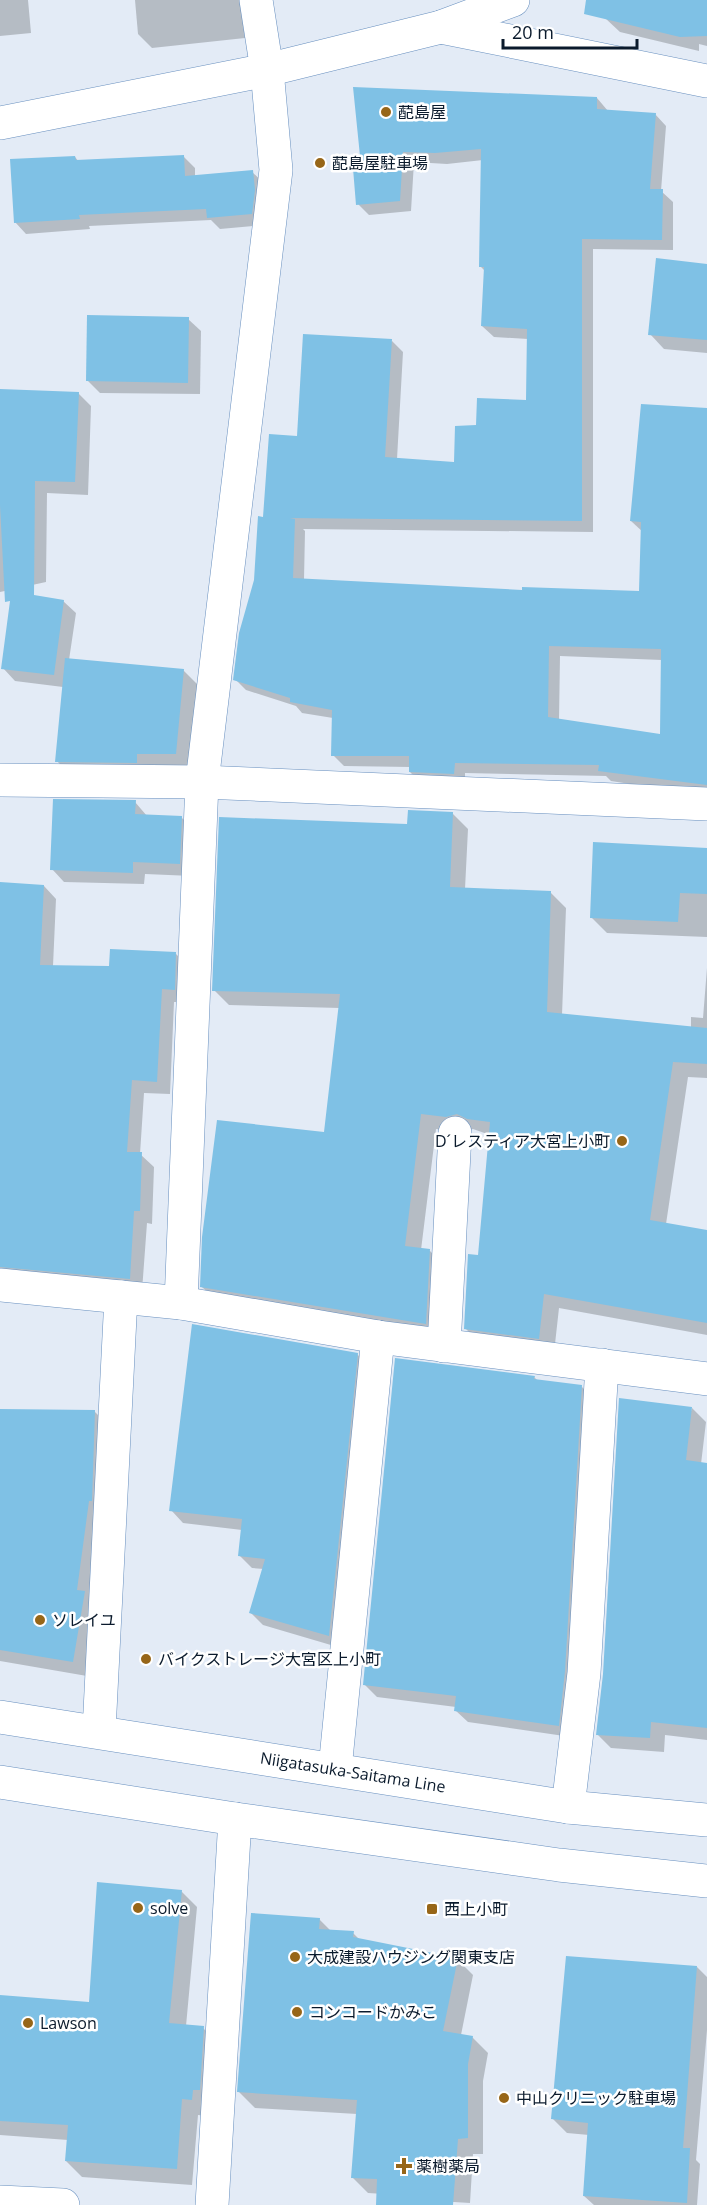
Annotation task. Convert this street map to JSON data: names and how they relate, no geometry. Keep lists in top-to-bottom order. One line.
{"streets":{"street":["Niigatasuka-Saitama Line"]},"places":{"other":["蓜島屋","蓜島屋駐車場","D´レスティア大宮上小町","ソレイユ","バイクストレージ大宮区上小町","solve","大成建設ハウジング関東支店","コンコードかみこ","Lawson","中山クリニック駐車場"],"transit":["西上小町"],"health":["薬樹薬局"]},"scale_bar":"20 m"}
